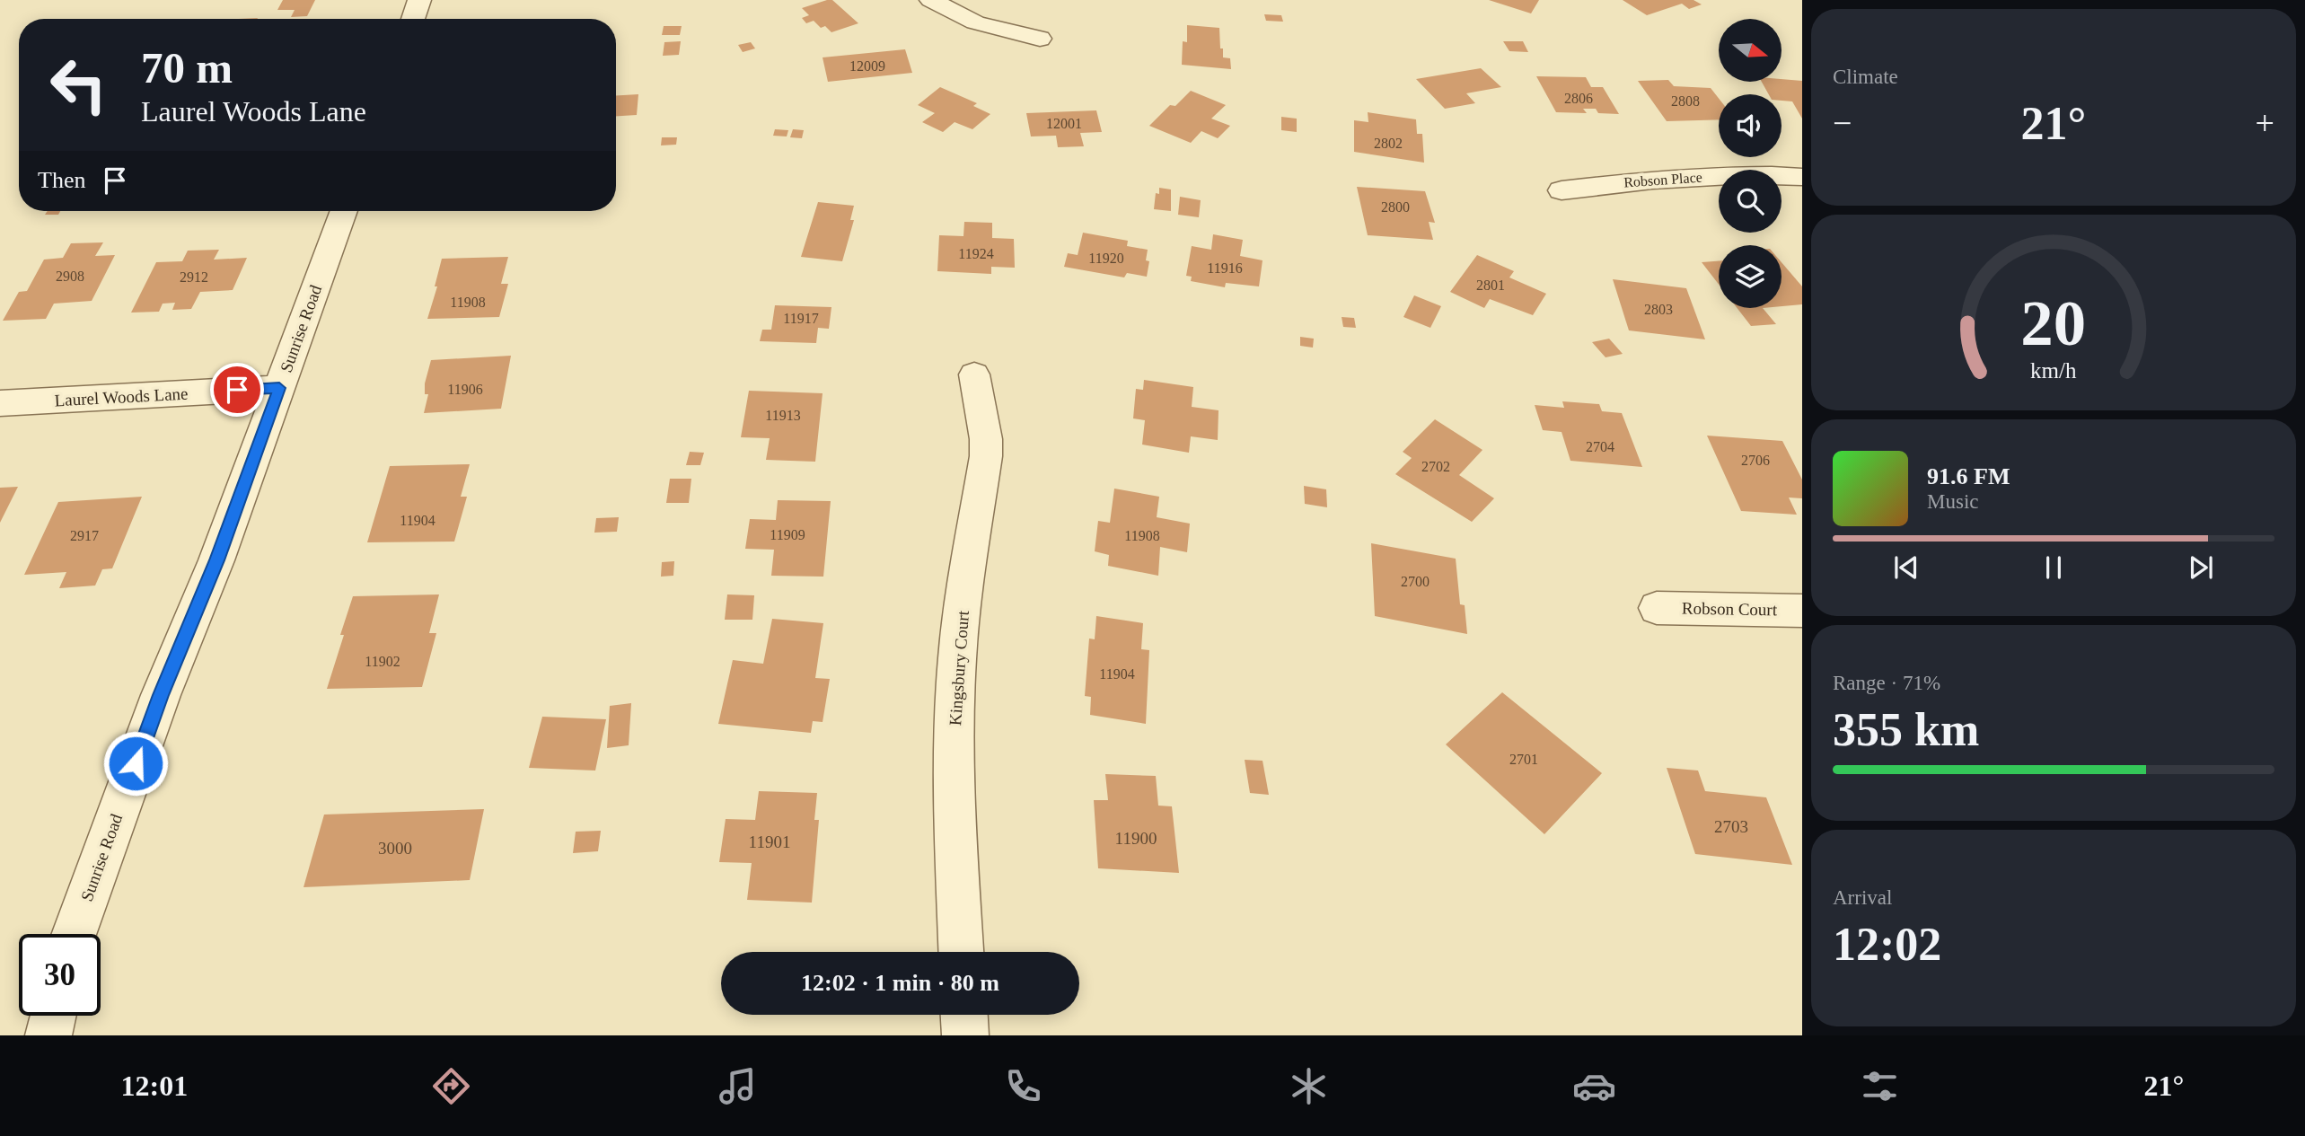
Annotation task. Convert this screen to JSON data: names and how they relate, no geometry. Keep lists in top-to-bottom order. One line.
{"streets":{"street":["Robson Place","Sunrise Road","Laurel Woods Lane","Robson Court","Kingsbury Court"]},"crossings":[["Sunrise Road","Laurel Woods Lane"]],"house_numbers":["12009","2806","2808","12001","2802","2800","11924","11920","11916","2908","2912","2801","11908","2803","11917","11906","11913","2704","2706","2702","11904","11909","2917","11908","2700","11902","11904","2701","2703","11900","11901","3000"],"north":"right","page":{"tile":["Climate",["Range · 71%","355 km"],["Arrival","12:02"]],"turn":["70 m","Laurel Woods Lane"],"heat":["−","21°","+"],"then":"Then","song":["91.6 FM","Music"],"limit":"30","trip":"12:02 · 1 min · 80 m","tabs":["12:01","21°"],"gauge":["20","km/h"]}}
